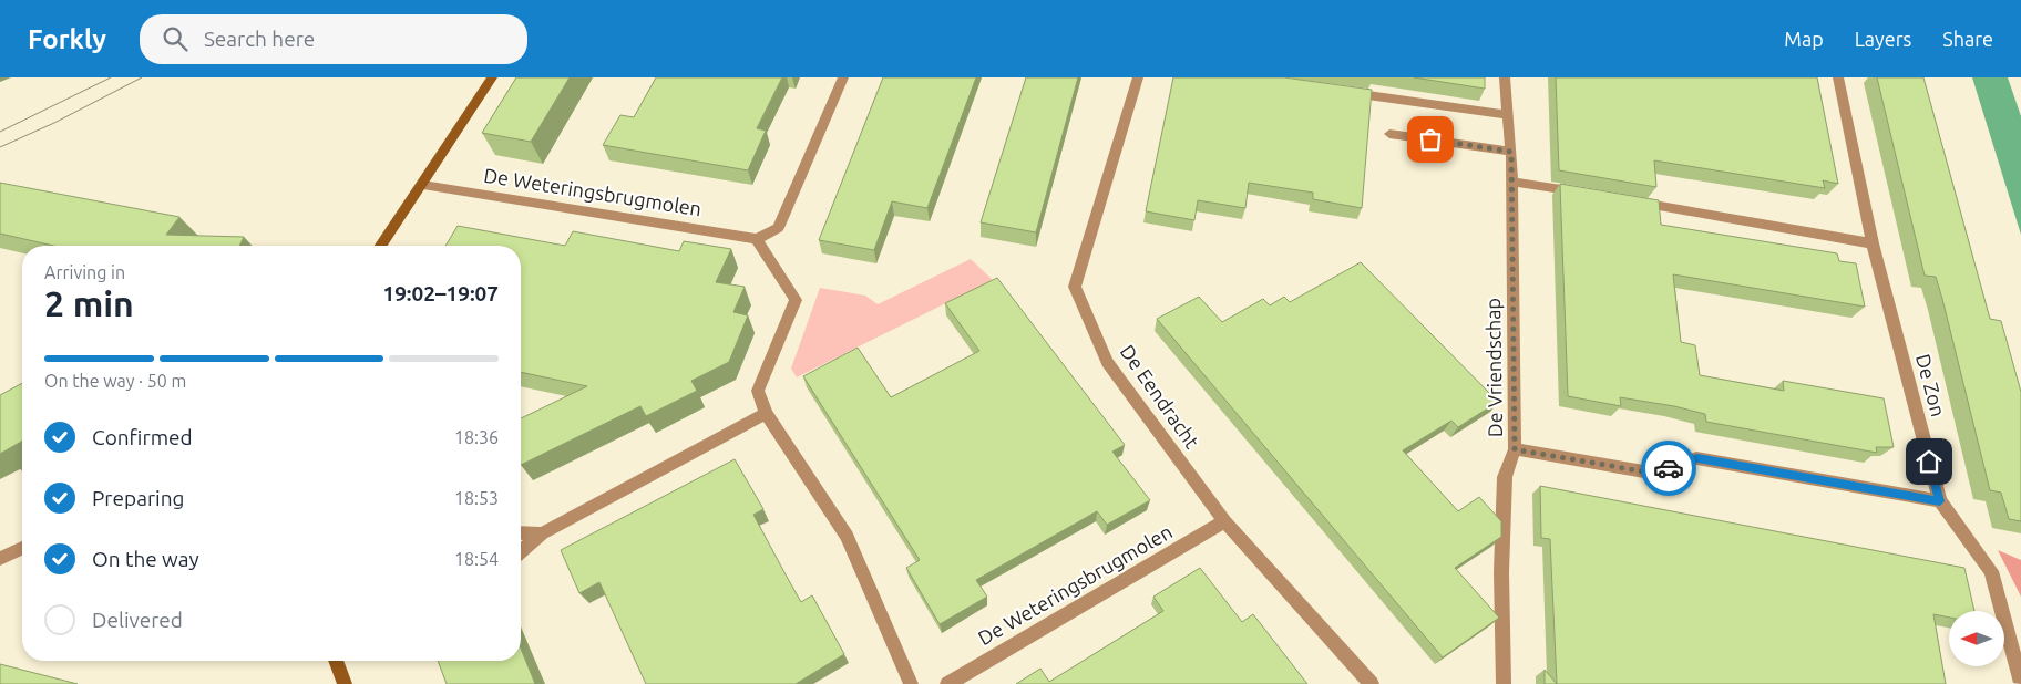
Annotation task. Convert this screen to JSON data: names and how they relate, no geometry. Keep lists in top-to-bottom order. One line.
{"streets":{"street":["De Weteringsbrugmolen","De Vriendschap","De Zon","De Eendracht"]},"crossings":[["De Weteringsbrugmolen","De Eendracht"],["De Vriendschap","De Zon"]],"north":"left","page":{"header":"Forkly","search":"Search here","nav":["Map","Layers","Share"],"heading":["2 min","Arriving in","19:02–19:07"],"bar":"On the way · 50 m","list":[["Confirmed","18:36"],["Preparing","18:53"],["On the way","18:54"],"Delivered"]}}
